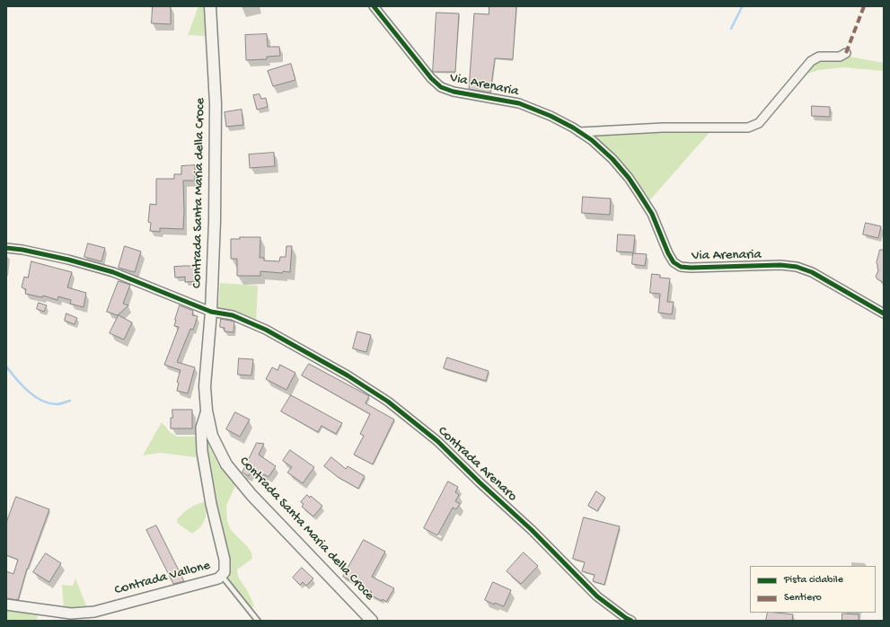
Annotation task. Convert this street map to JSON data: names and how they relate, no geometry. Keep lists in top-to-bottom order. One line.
{"streets":{"main road":["Contrada Santa Maria della Croce"],"street":["Via Arenaria","Contrada Arenaro","Contrada Vallone"]},"crossings":[["Contrada Santa Maria della Croce","Contrada Arenaro"],["Contrada Santa Maria della Croce","Contrada Vallone"]],"legend":["Pista ciclabile","Sentiero"]}
